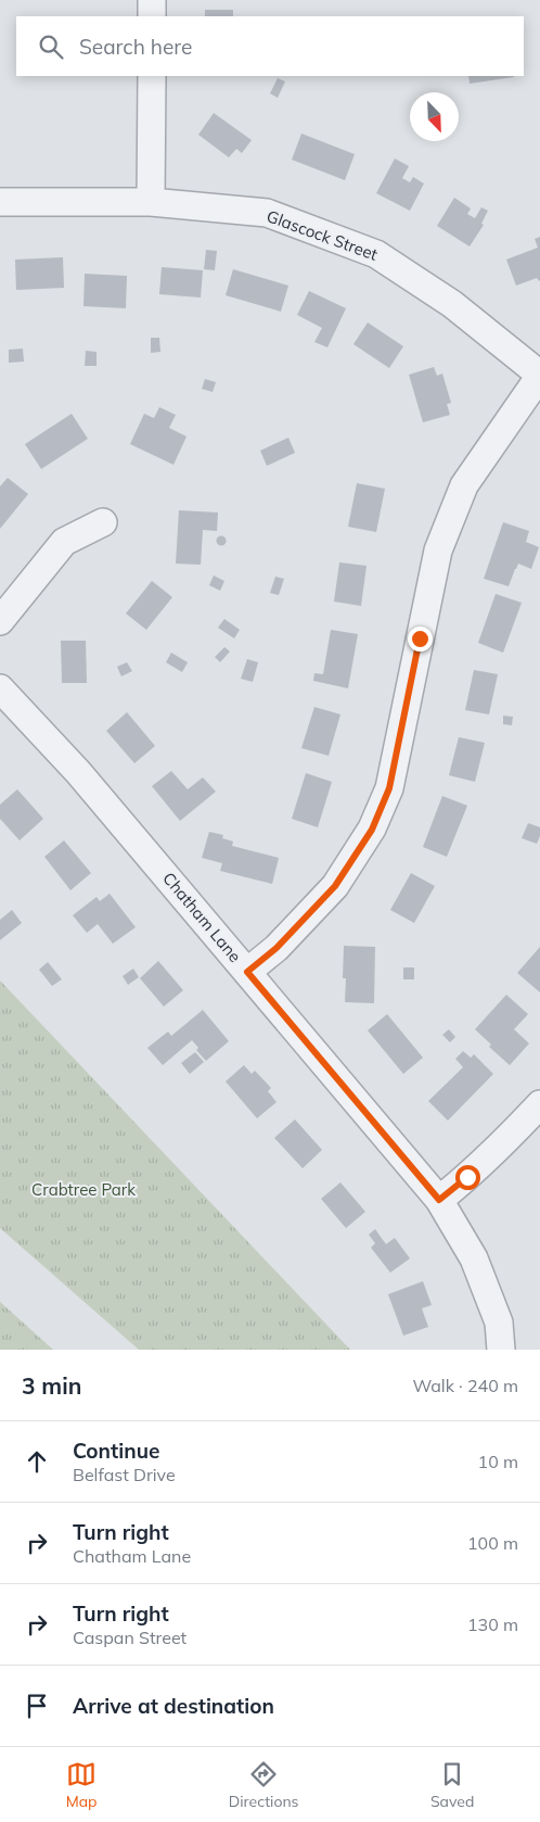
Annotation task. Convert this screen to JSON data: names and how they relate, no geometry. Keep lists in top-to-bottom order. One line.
{"streets":{"street":["Glascock Street","Chatham Lane"]},"parks":["Crabtree Park"],"north":"bottom right","page":{"search":"Search here","heading":["3 min","Walk · 240 m"],"list":[["Continue","Belfast Drive","10 m"],["Turn right","Chatham Lane","100 m"],["Turn right","Caspan Street","130 m"],"Arrive at destination"],"nav":["Map","Directions","Saved"]}}
